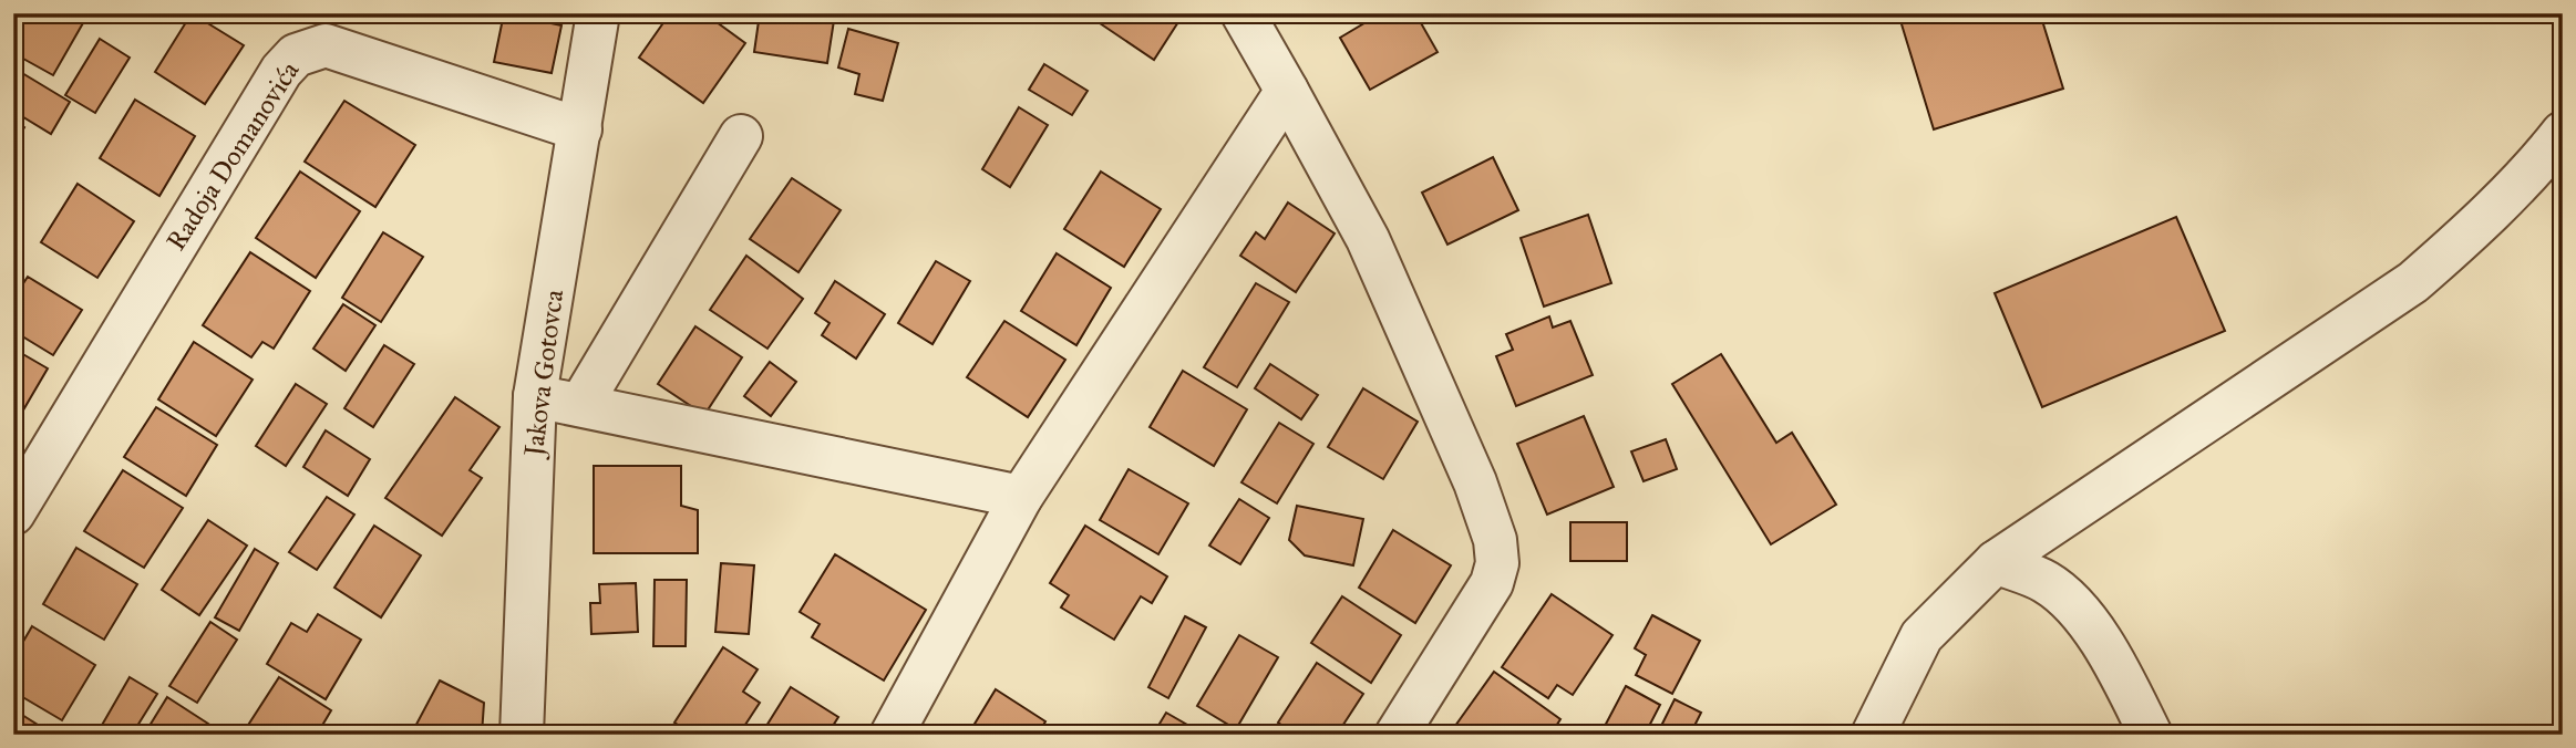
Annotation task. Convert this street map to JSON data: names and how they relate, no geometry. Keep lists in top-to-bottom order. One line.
{"streets":{"street":["Radoja Domanovića","Jakova Gotovca"]},"crossings":[["Radoja Domanovića","Jakova Gotovca"]]}
